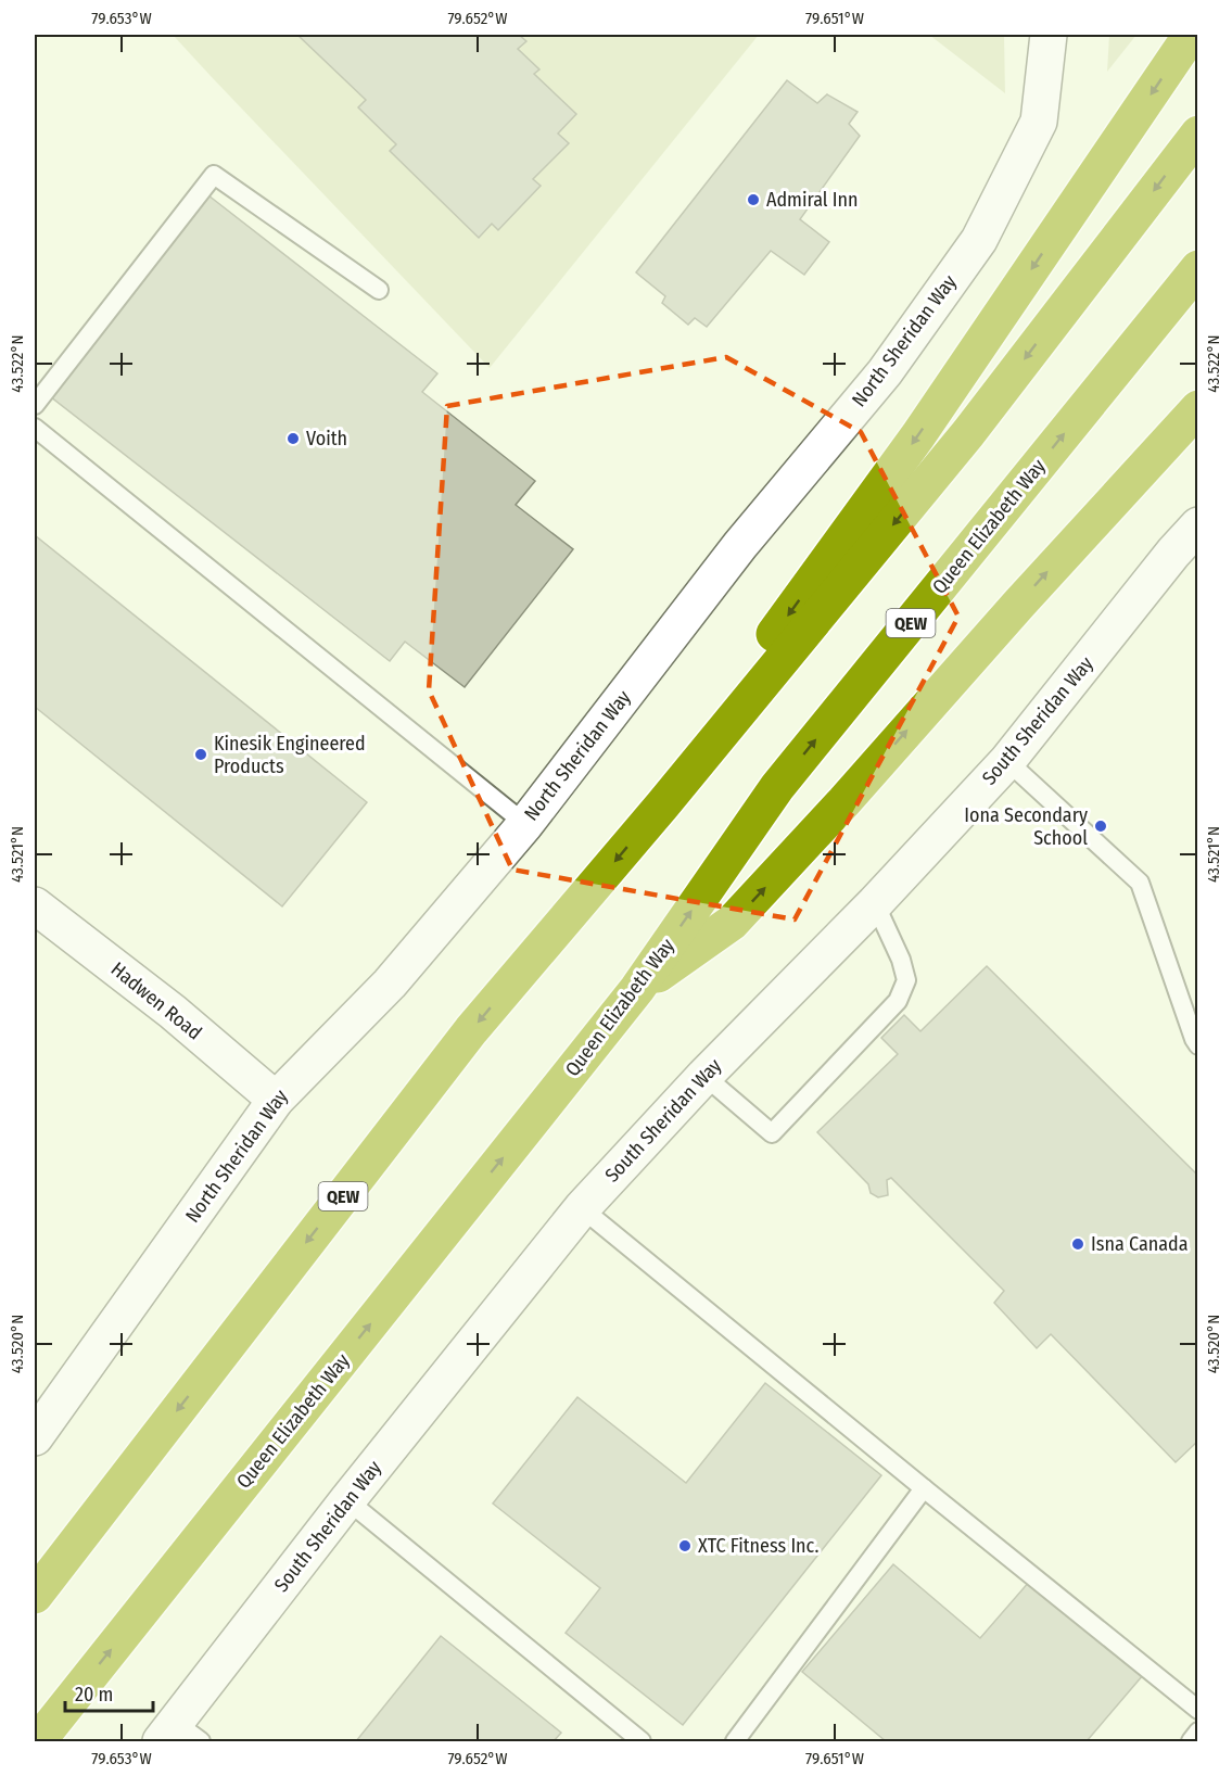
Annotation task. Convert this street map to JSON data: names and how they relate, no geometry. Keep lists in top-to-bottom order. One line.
{"streets":{"highway":["Queen Elizabeth Way","QEW"],"street":["North Sheridan Way","South Sheridan Way","Hadwen Road"]},"crossings":[["North Sheridan Way","Hadwen Road"]],"places":["Admiral Inn","Voith","Kinesik Engineered Products","Iona Secondary School","Isna Canada","XTC Fitness Inc."],"scale_bar":"20 m","coordinates":["79.653°W","79.652°W","79.651°W","43.522°N","43.521°N","43.520°N"]}
